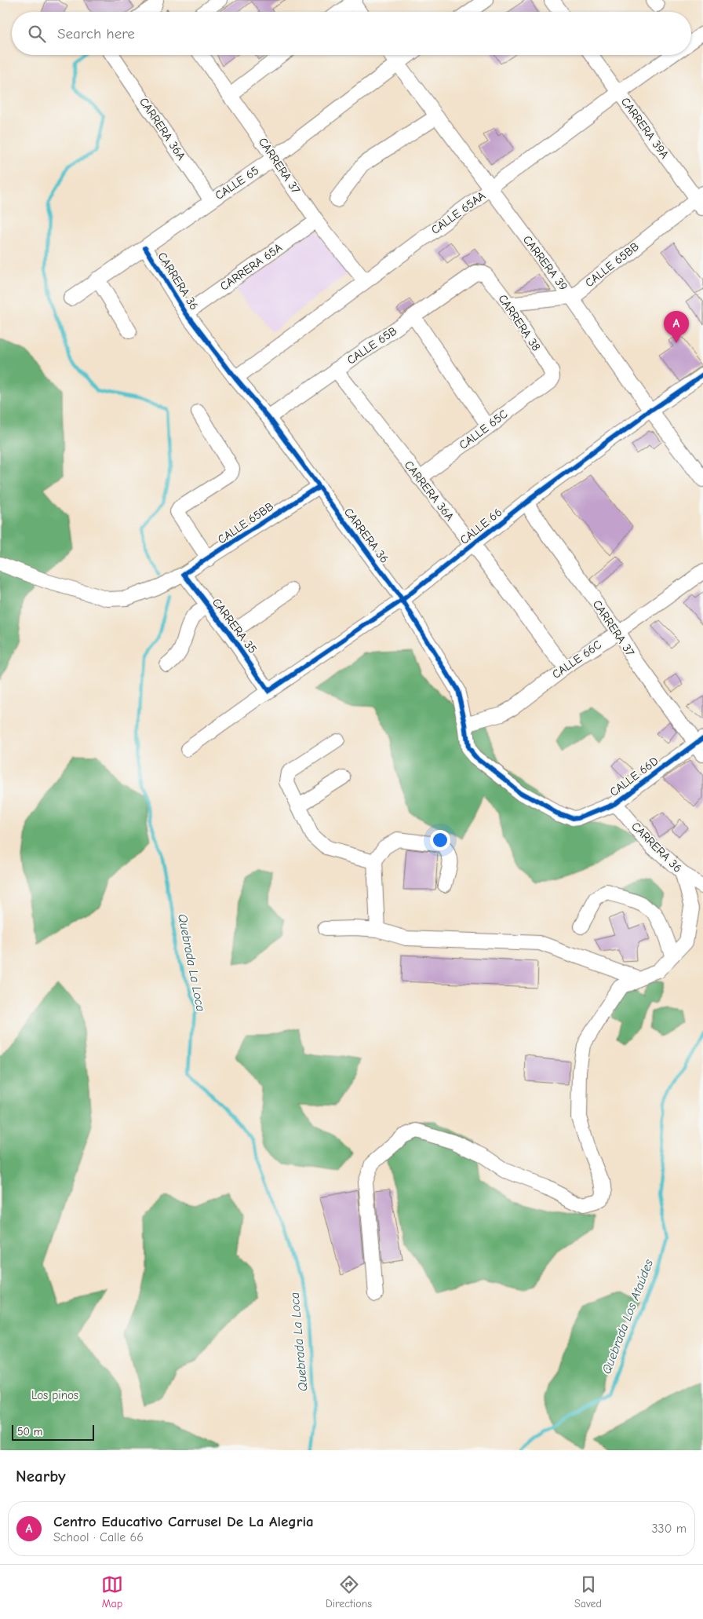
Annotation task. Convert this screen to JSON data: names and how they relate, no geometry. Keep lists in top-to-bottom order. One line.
{"streets":{"street":["CARRERA 39A","CARRERA 36A","CARRERA 37","CALLE 65","CALLE 65AA","CARRERA 39","CALLE 65BB","CARRERA 65A","CARRERA 36","CARRERA 38","CALLE 65B","CALLE 65C","CALLE 66","CARRERA 35","CALLE 66C","CALLE 66D"]},"crossings":[["CARRERA 39A","CALLE 65AA"],["CARRERA 39A","CALLE 65BB"],["CARRERA 36A","CALLE 65"],["CARRERA 36A","CALLE 65B"],["CARRERA 36A","CALLE 65C"],["CARRERA 36A","CALLE 66"],["CARRERA 36A","CALLE 66C"],["CARRERA 37","CALLE 65"],["CARRERA 37","CALLE 65AA"],["CARRERA 37","CARRERA 65A"],["CARRERA 37","CALLE 66"],["CARRERA 37","CALLE 66C"],["CARRERA 37","CALLE 66D"],["CALLE 65","CARRERA 39"],["CALLE 65","CARRERA 36"],["CALLE 65AA","CARRERA 39"],["CALLE 65AA","CARRERA 36"],["CARRERA 39","CALLE 65BB"],["CARRERA 39","CALLE 66"],["CALLE 65BB","CARRERA 36"],["CALLE 65BB","CARRERA 35"],["CARRERA 65A","CARRERA 36"],["CARRERA 36","CALLE 65B"],["CARRERA 36","CALLE 66"],["CARRERA 36","CALLE 66C"],["CARRERA 36","CALLE 66D"],["CARRERA 38","CALLE 65B"],["CARRERA 38","CALLE 65C"],["CALLE 66","CARRERA 35"]],"water":["Quebrada La Loca","Quebrada Los Ataúdes"],"parks":["Los pinos"],"scale_bar":"50 m","page":{"search":"Search here","pins":"A","scale":"50 m","heading":"Nearby","list":[{"mark":"A","name":"Centro Educativo Carrusel De La Alegria","note":"School · Calle 66","value":"330 m"}],"nav":["Map","Directions","Saved"]}}
